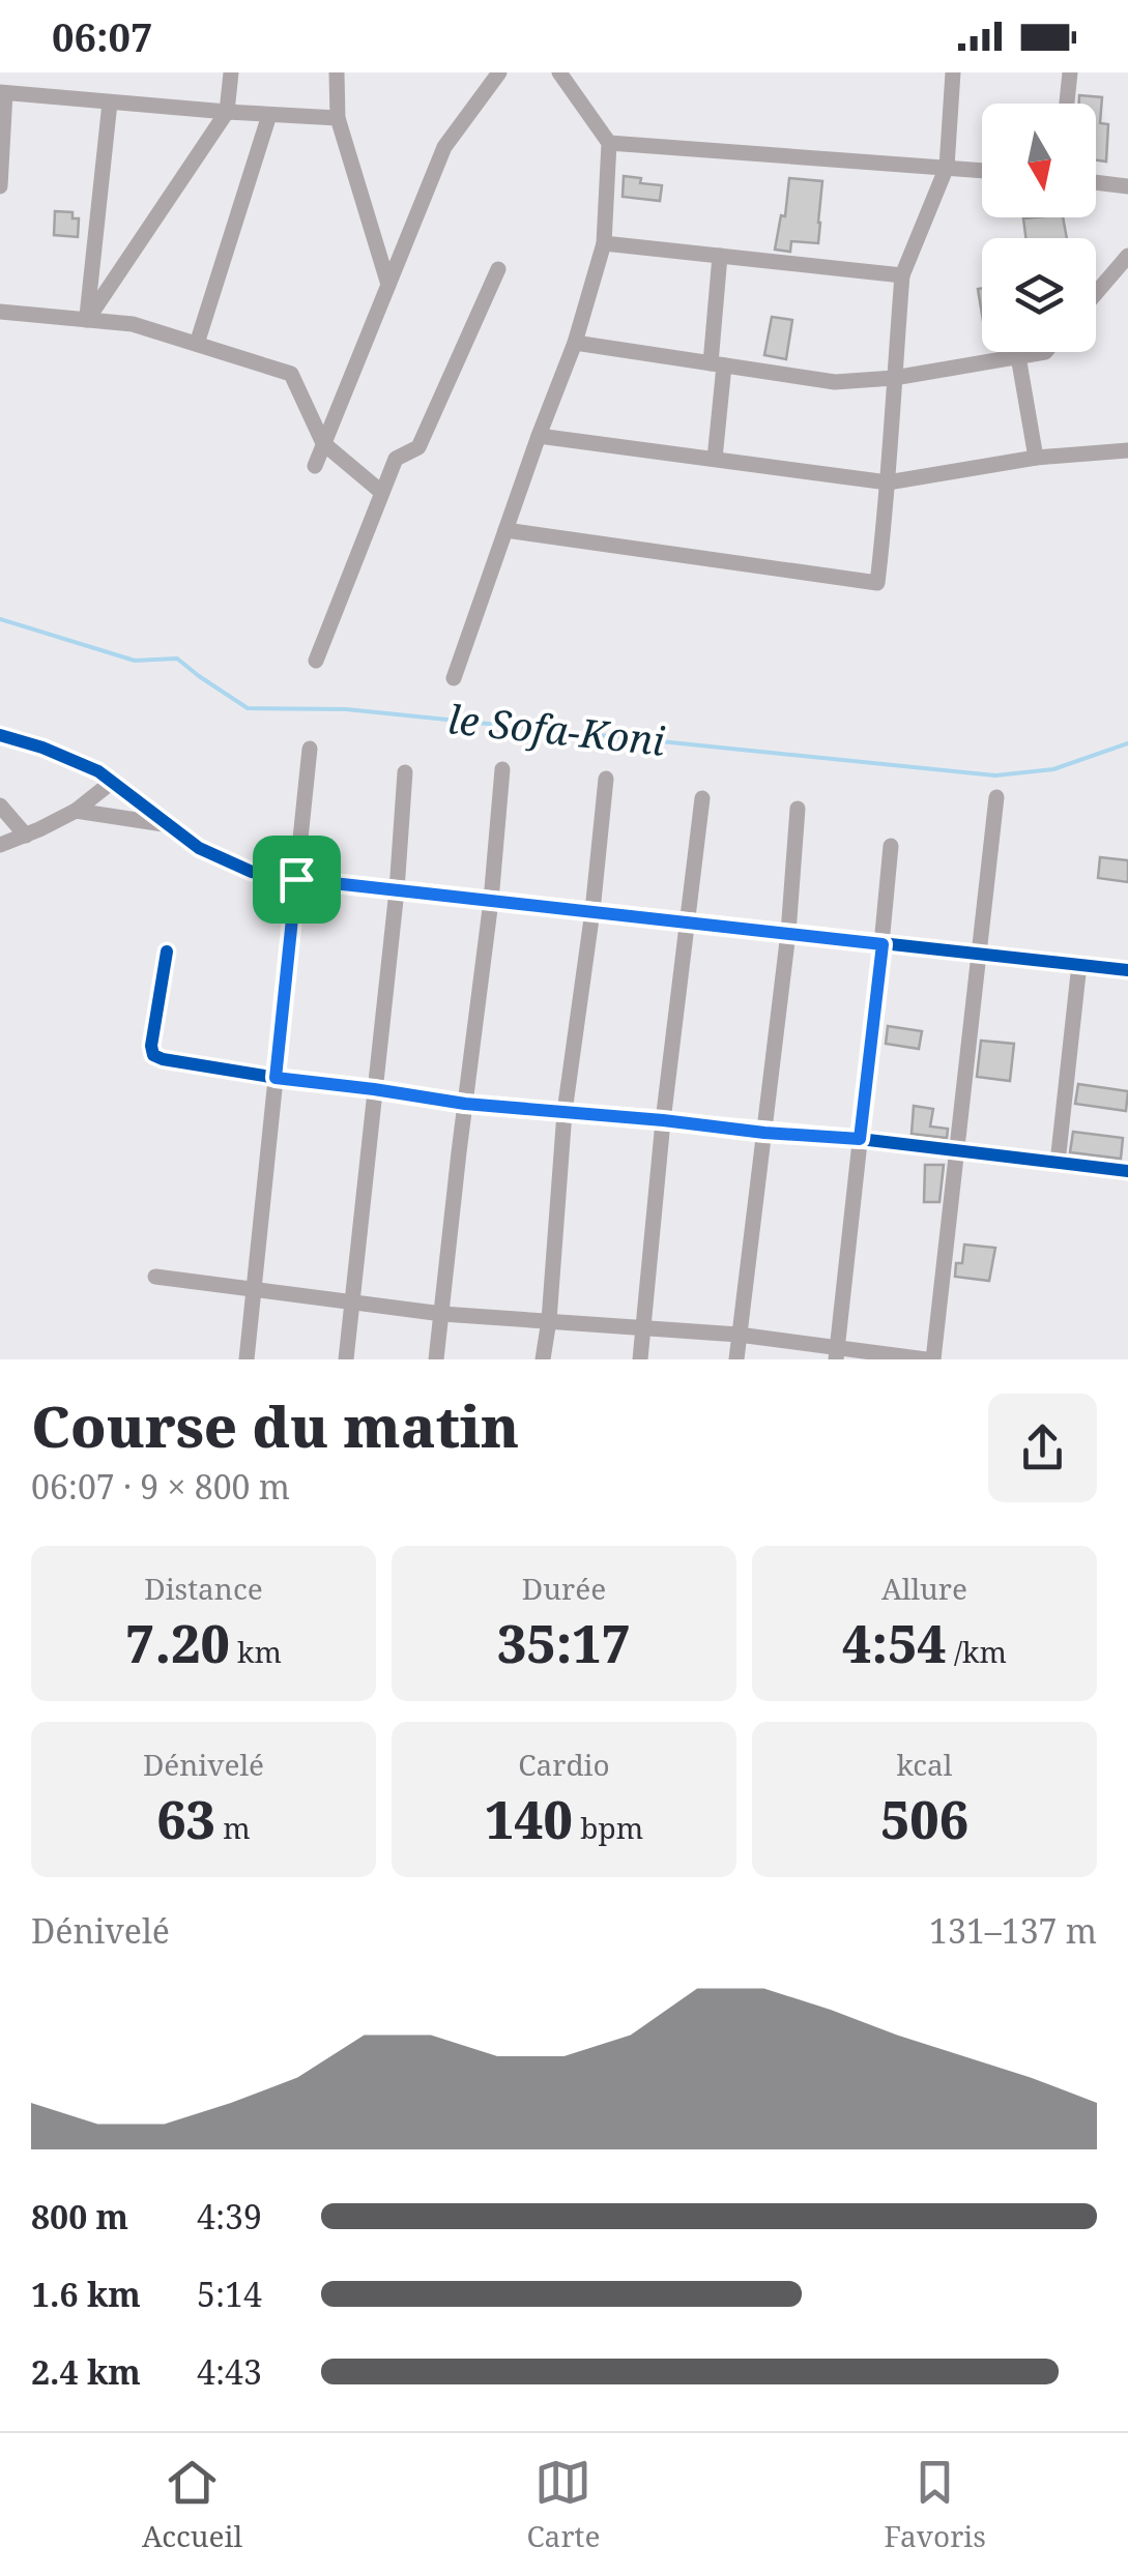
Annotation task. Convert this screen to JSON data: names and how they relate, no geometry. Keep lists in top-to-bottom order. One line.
{"water":["le Sofa-Koni"],"north":"bottom","page":{"status":"06:07","heading":["Course du matin","06:07 · 9 × 800 m"],"stats":[["Distance","7.20 km"],["Durée","35:17"],["Allure","4:54 /km"],["Dénivelé","63 m"],["Cardio","140 bpm"],["kcal","506"]],"chart":["Dénivelé","131–137 m"],"list":[{"name":"800 m","note":"4:39"},{"name":"1.6 km","note":"5:14"},{"name":"2.4 km","note":"4:43"}],"tabs":["Accueil","Carte","Favoris"]}}
